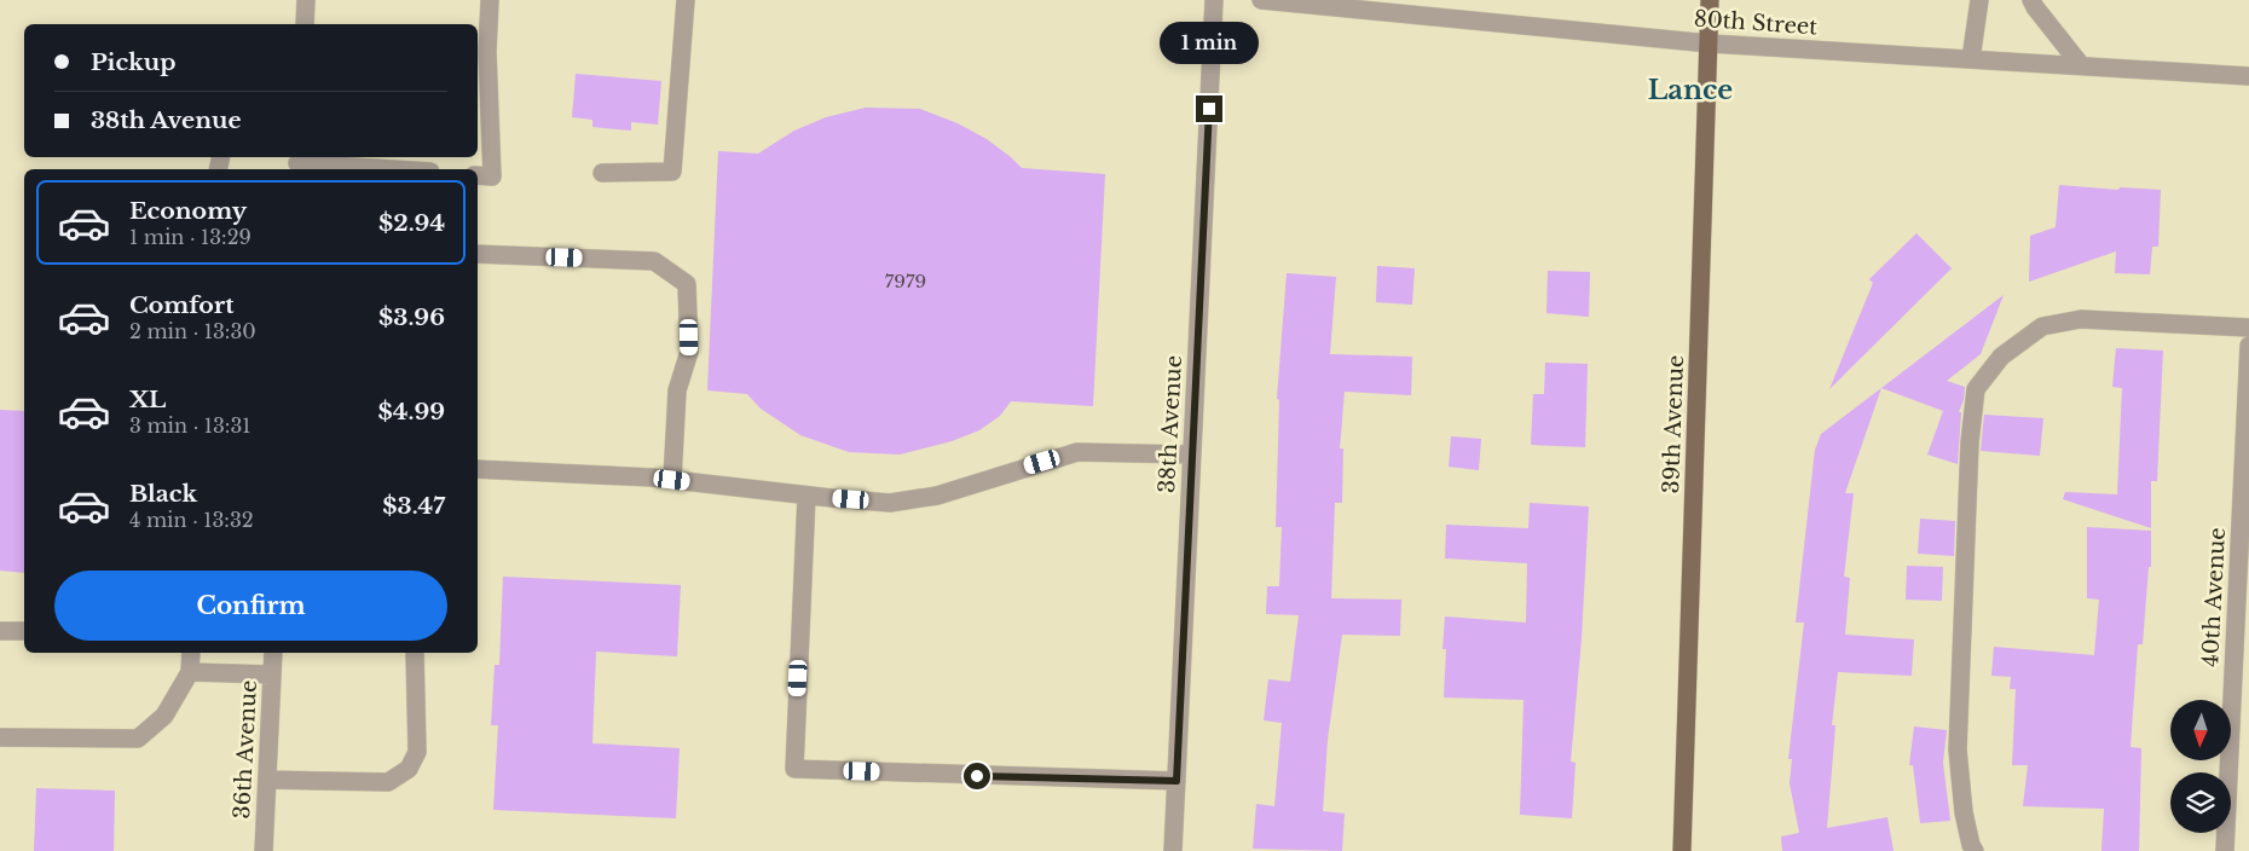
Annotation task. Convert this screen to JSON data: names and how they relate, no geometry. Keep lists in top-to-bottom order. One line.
{"streets":{"main road":["39th Avenue"],"street":["80th Street","38th Avenue","40th Avenue","36th Avenue"]},"crossings":[["80th Street","39th Avenue"]],"districts":["Lance"],"house_numbers":["7979"],"north":"bottom","page":{"bubble":"1 min","banner":["Pickup","38th Avenue"],"list":[{"name":"Economy","note":"1 min · 13:29","value":"$2.94"},{"name":"Comfort","note":"2 min · 13:30","value":"$3.96"},{"name":"XL","note":"3 min · 13:31","value":"$4.99"},{"name":"Black","note":"4 min · 13:32","value":"$3.47"}],"buttons":"Confirm"}}
